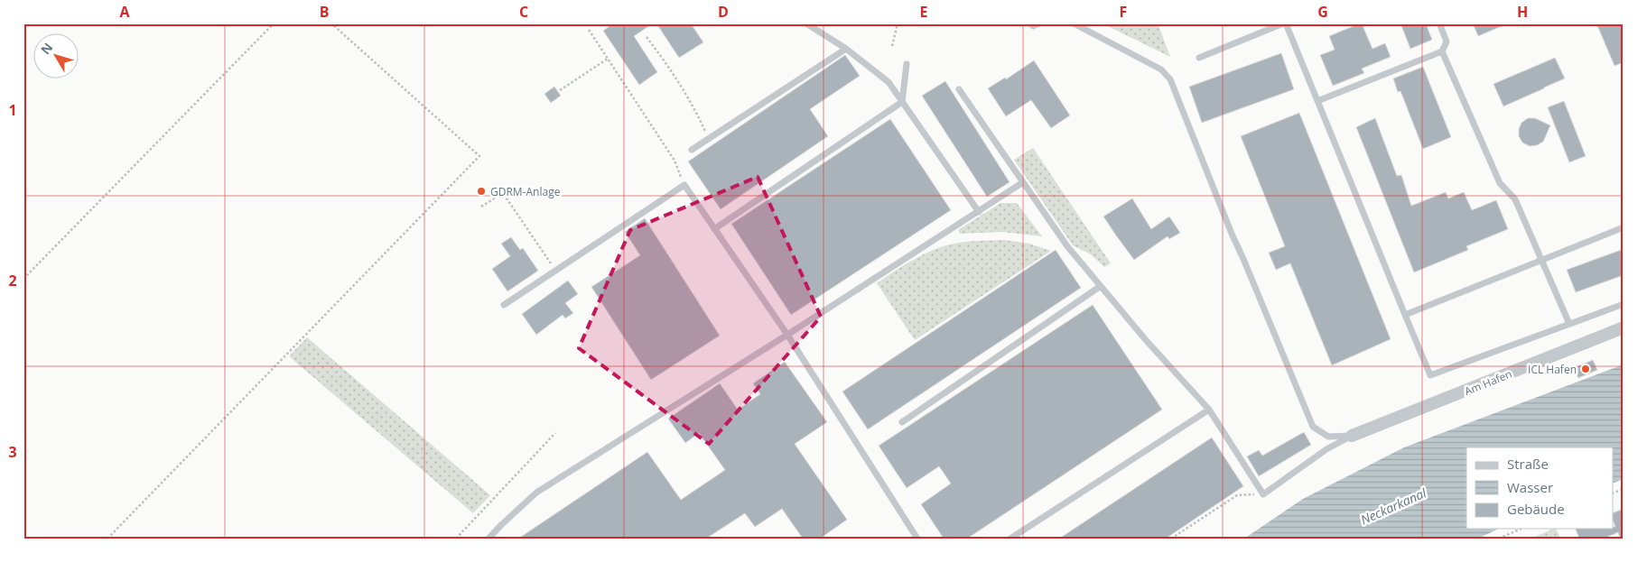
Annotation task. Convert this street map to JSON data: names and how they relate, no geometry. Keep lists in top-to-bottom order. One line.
{"streets":{"street":["Am Hafen"]},"water":["Neckarkanal"],"places":["GDRM-Anlage","ICL Hafen"],"legend":["Straße","Wasser","Gebäude"],"north":"top left","grid":{"columns":["A","B","C","D","E","F","G","H"],"rows":["1","2","3"]}}
